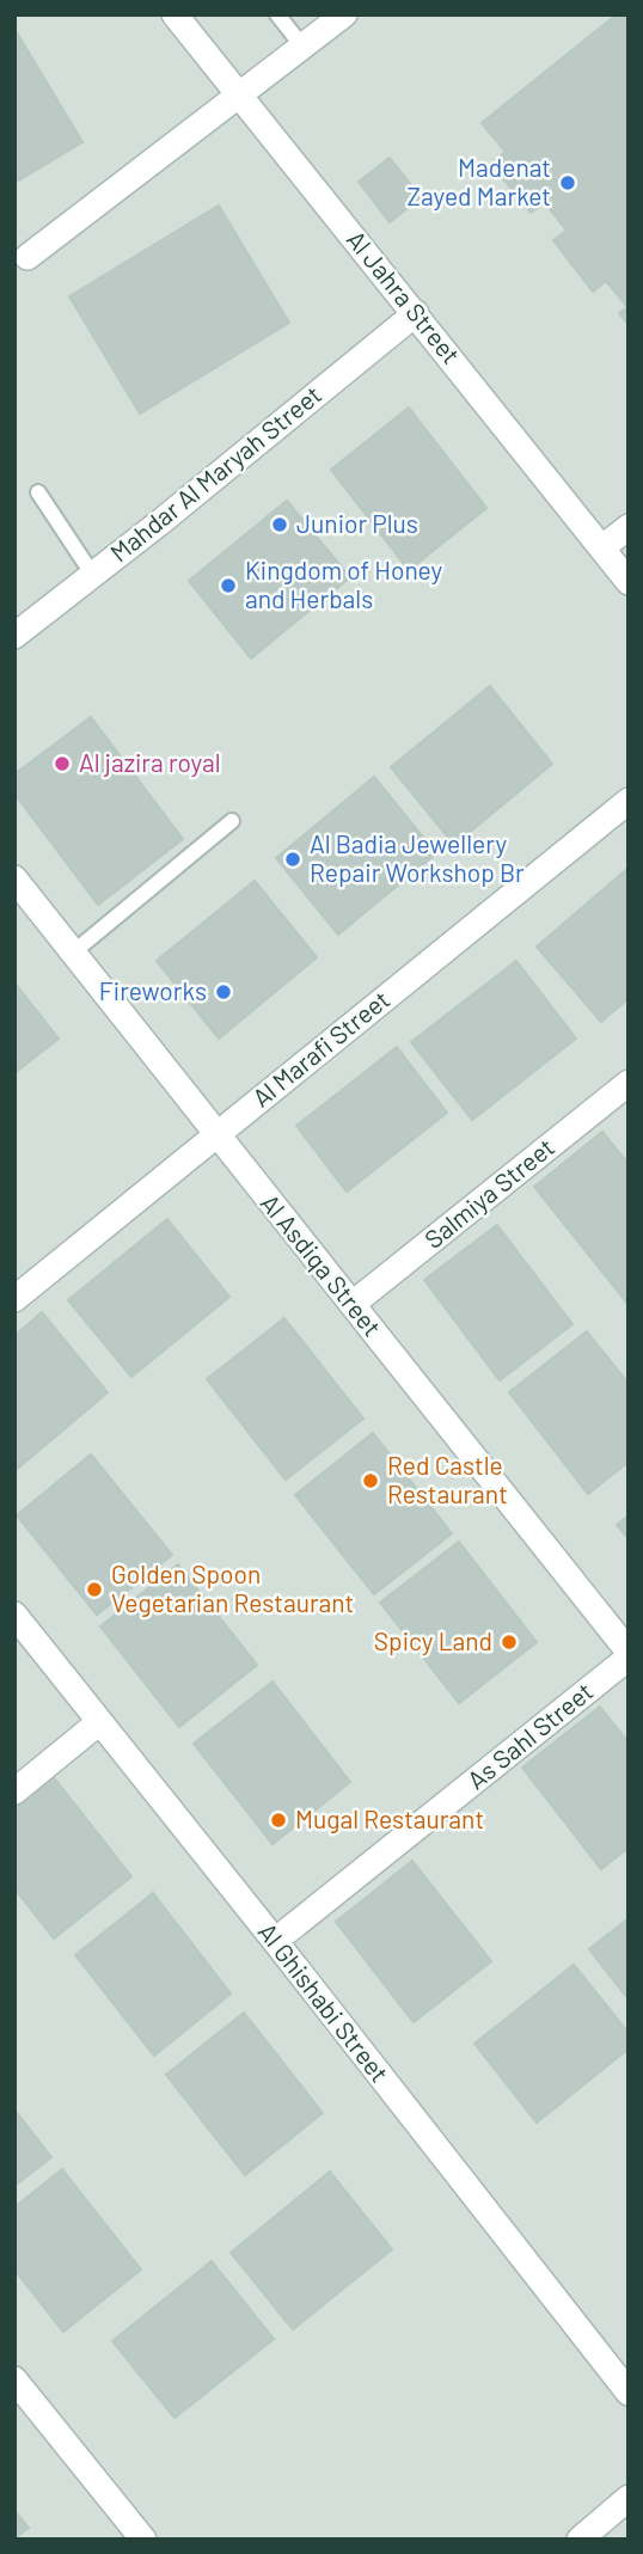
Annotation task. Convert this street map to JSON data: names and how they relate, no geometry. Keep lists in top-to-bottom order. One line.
{"streets":{"street":["Al Jahra Street","Mahdar Al Maryah Street","Al Marafi Street","Salmiya Street","Al Asdiqa Street","As Sahl Street","Al Ghishabi Street"]},"crossings":[["Al Jahra Street","Mahdar Al Maryah Street"],["Al Marafi Street","Al Asdiqa Street"],["Salmiya Street","Al Asdiqa Street"],["Al Asdiqa Street","As Sahl Street"],["As Sahl Street","Al Ghishabi Street"]],"places":["Madenat Zayed Market","Junior Plus","Kingdom of Honey and Herbals","Al jazira royal","Al Badia Jewellery Repair Workshop Br","Fireworks","Red Castle Restaurant","Golden Spoon Vegetarian Restaurant","Spicy Land","Mugal Restaurant"]}
